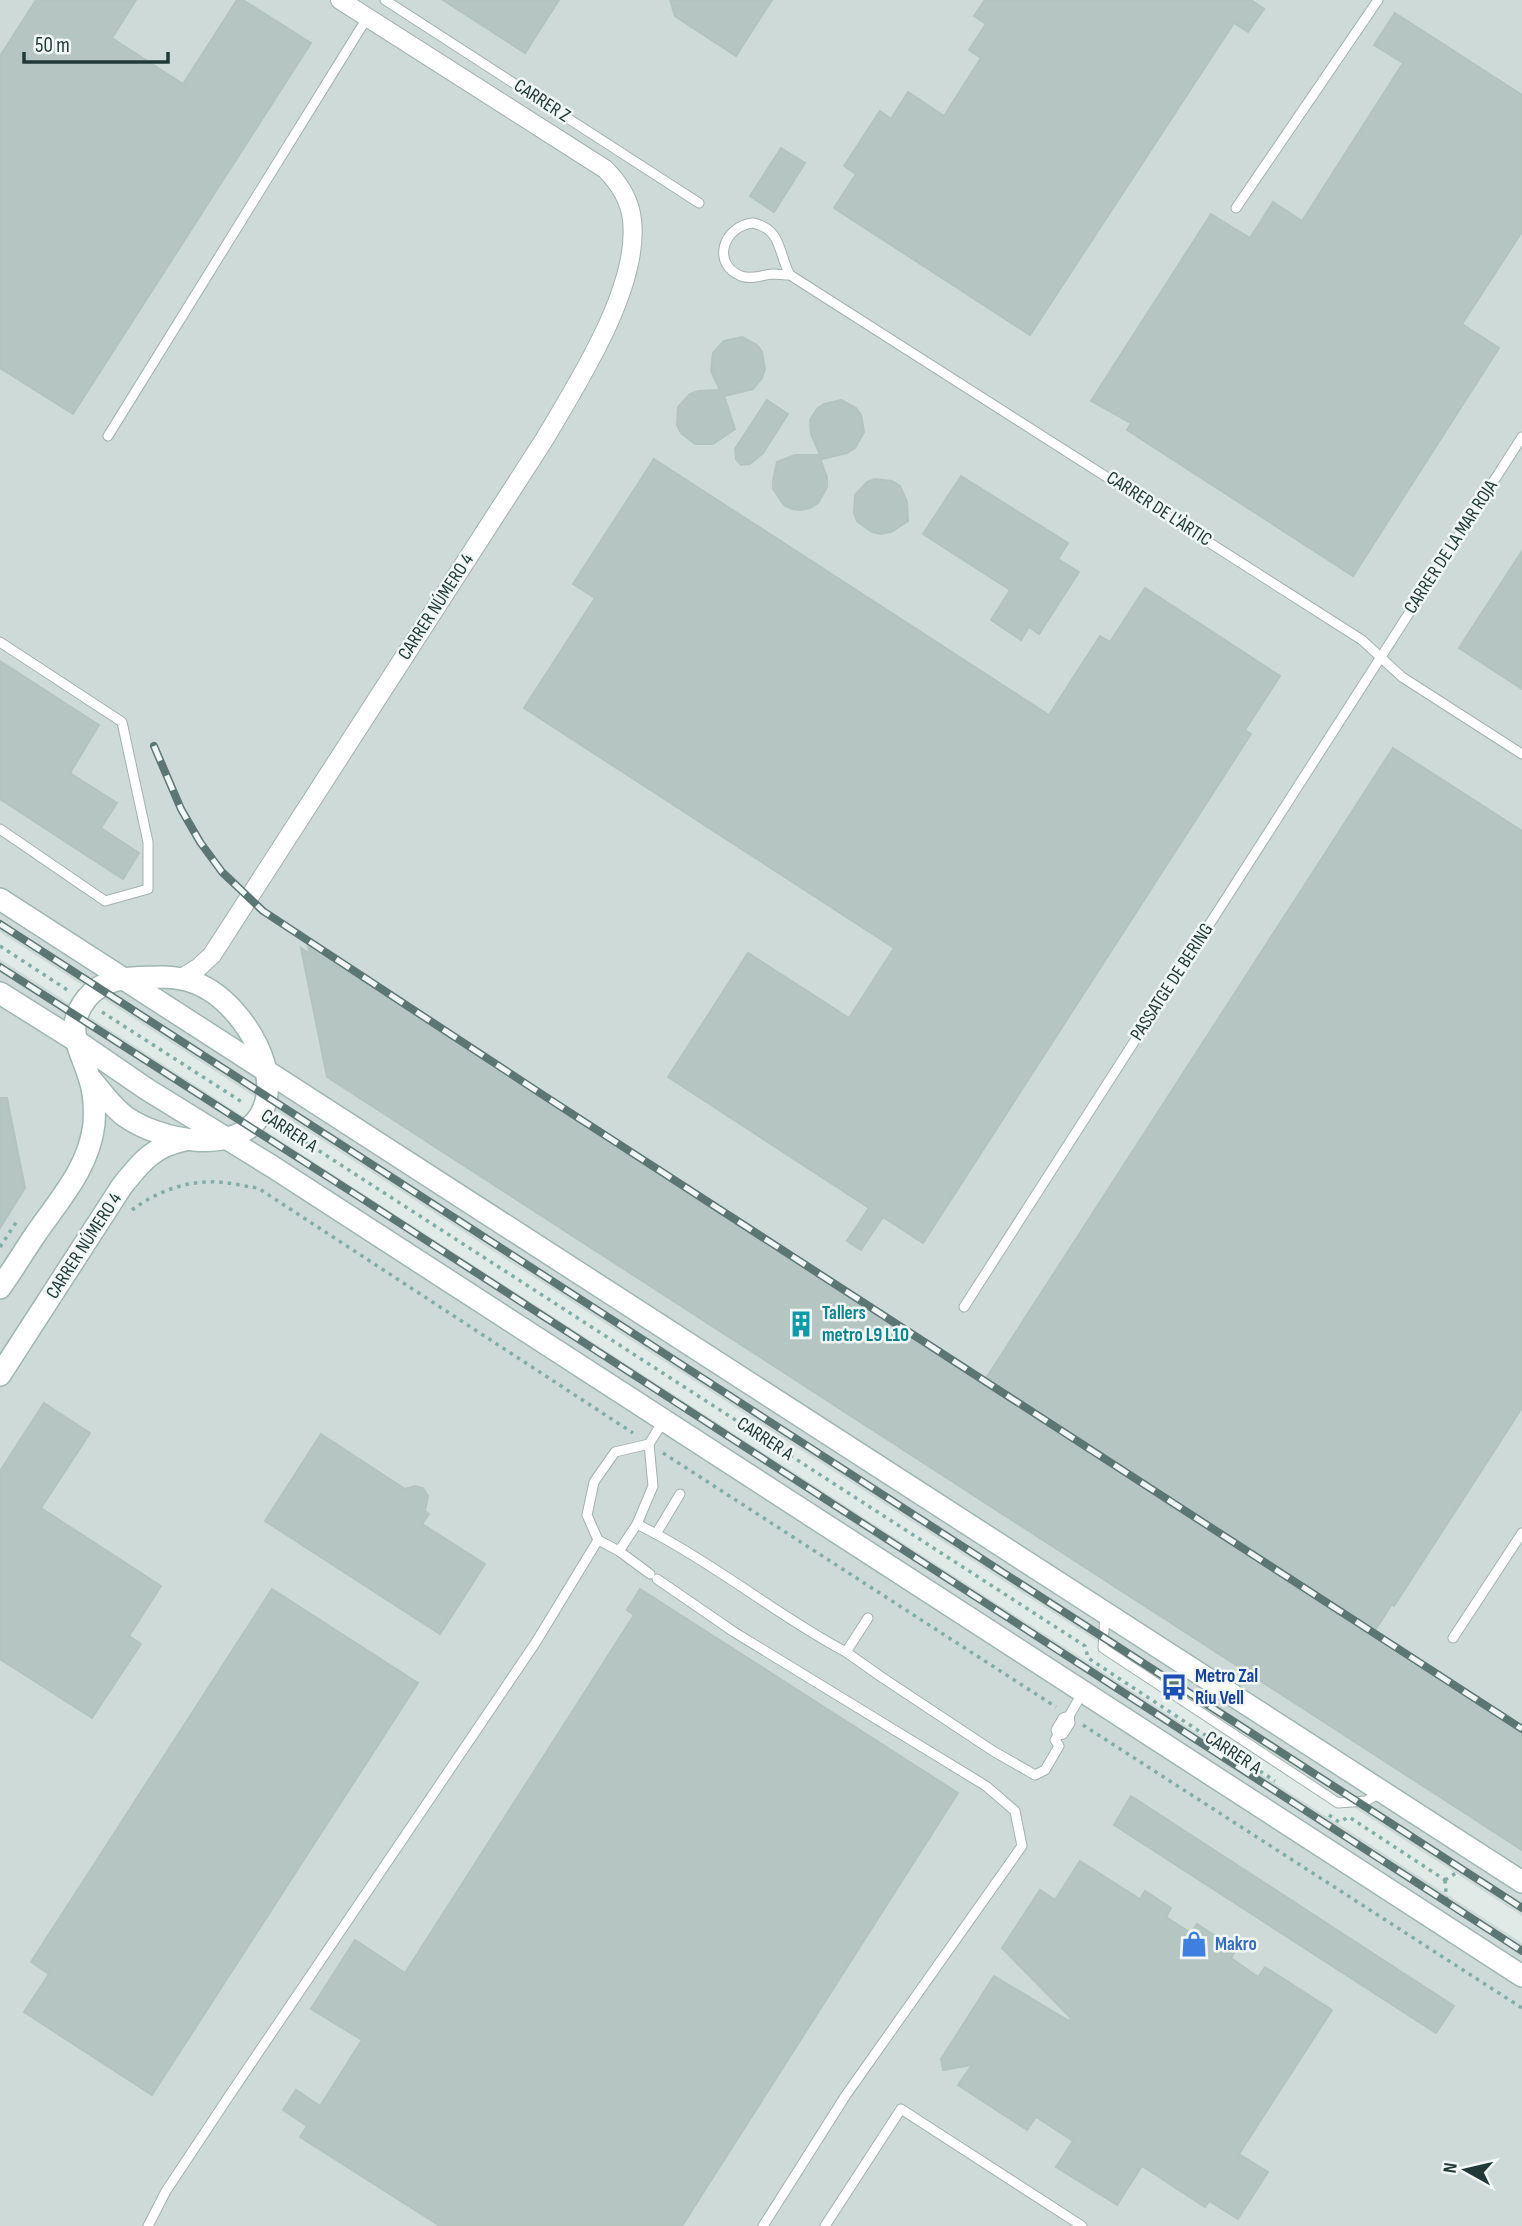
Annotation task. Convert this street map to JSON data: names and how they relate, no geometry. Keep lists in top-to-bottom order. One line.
{"streets":{"main road":["CARRER NÚMERO 4","CARRER A"],"street":["CARRER Z"],"lane":["CARRER DE L'ÀRTIC","CARRER DE LA MAR ROJA","PASSATGE DE BERING"]},"crossings":[["CARRER Z","CARRER NÚMERO 4"],["CARRER DE L'ÀRTIC","CARRER DE LA MAR ROJA"],["CARRER DE L'ÀRTIC","PASSATGE DE BERING"],["CARRER DE LA MAR ROJA","PASSATGE DE BERING"]],"places":{"building":["Tallers metro L9 L10"],"bus stop":["Metro Zal Riu Vell"],"shop":["Makro"]},"scale_bar":"50 m","north":"left"}
